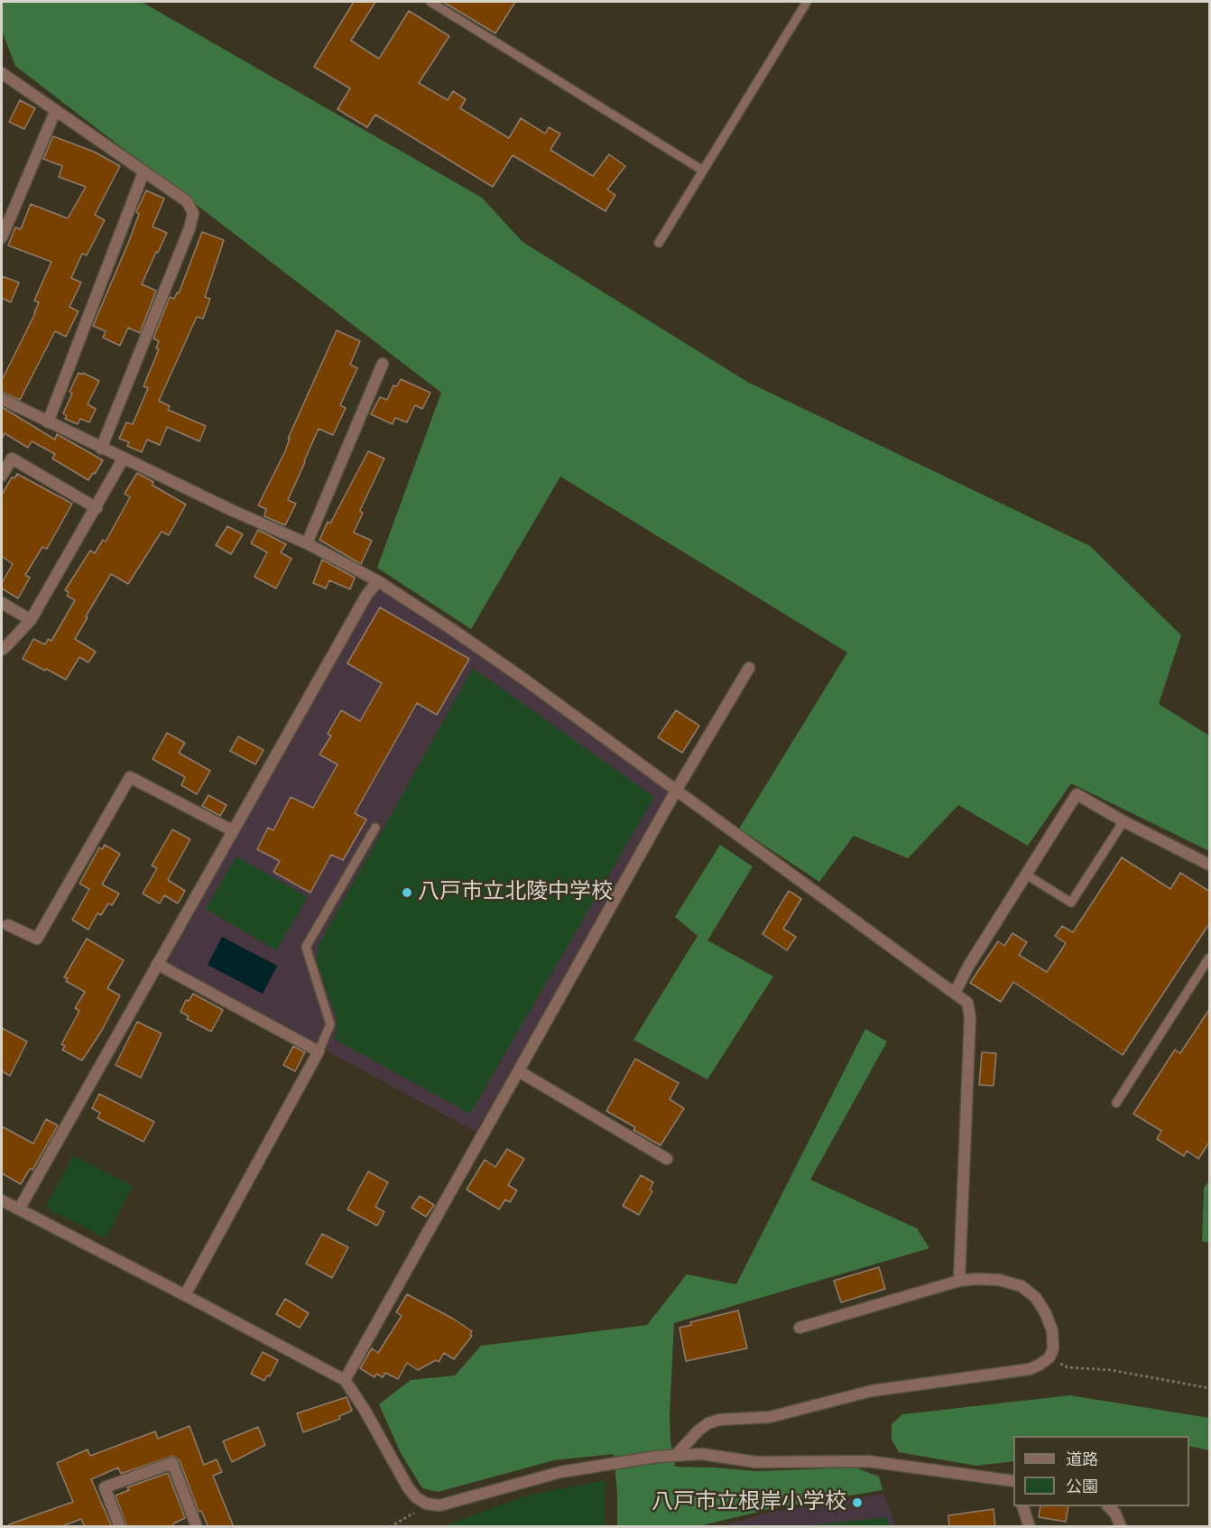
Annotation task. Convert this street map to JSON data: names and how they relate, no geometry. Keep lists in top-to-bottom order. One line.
{"places":["八戸市立北陵中学校","八戸市立根岸小学校"],"legend":["道路","公園"]}
